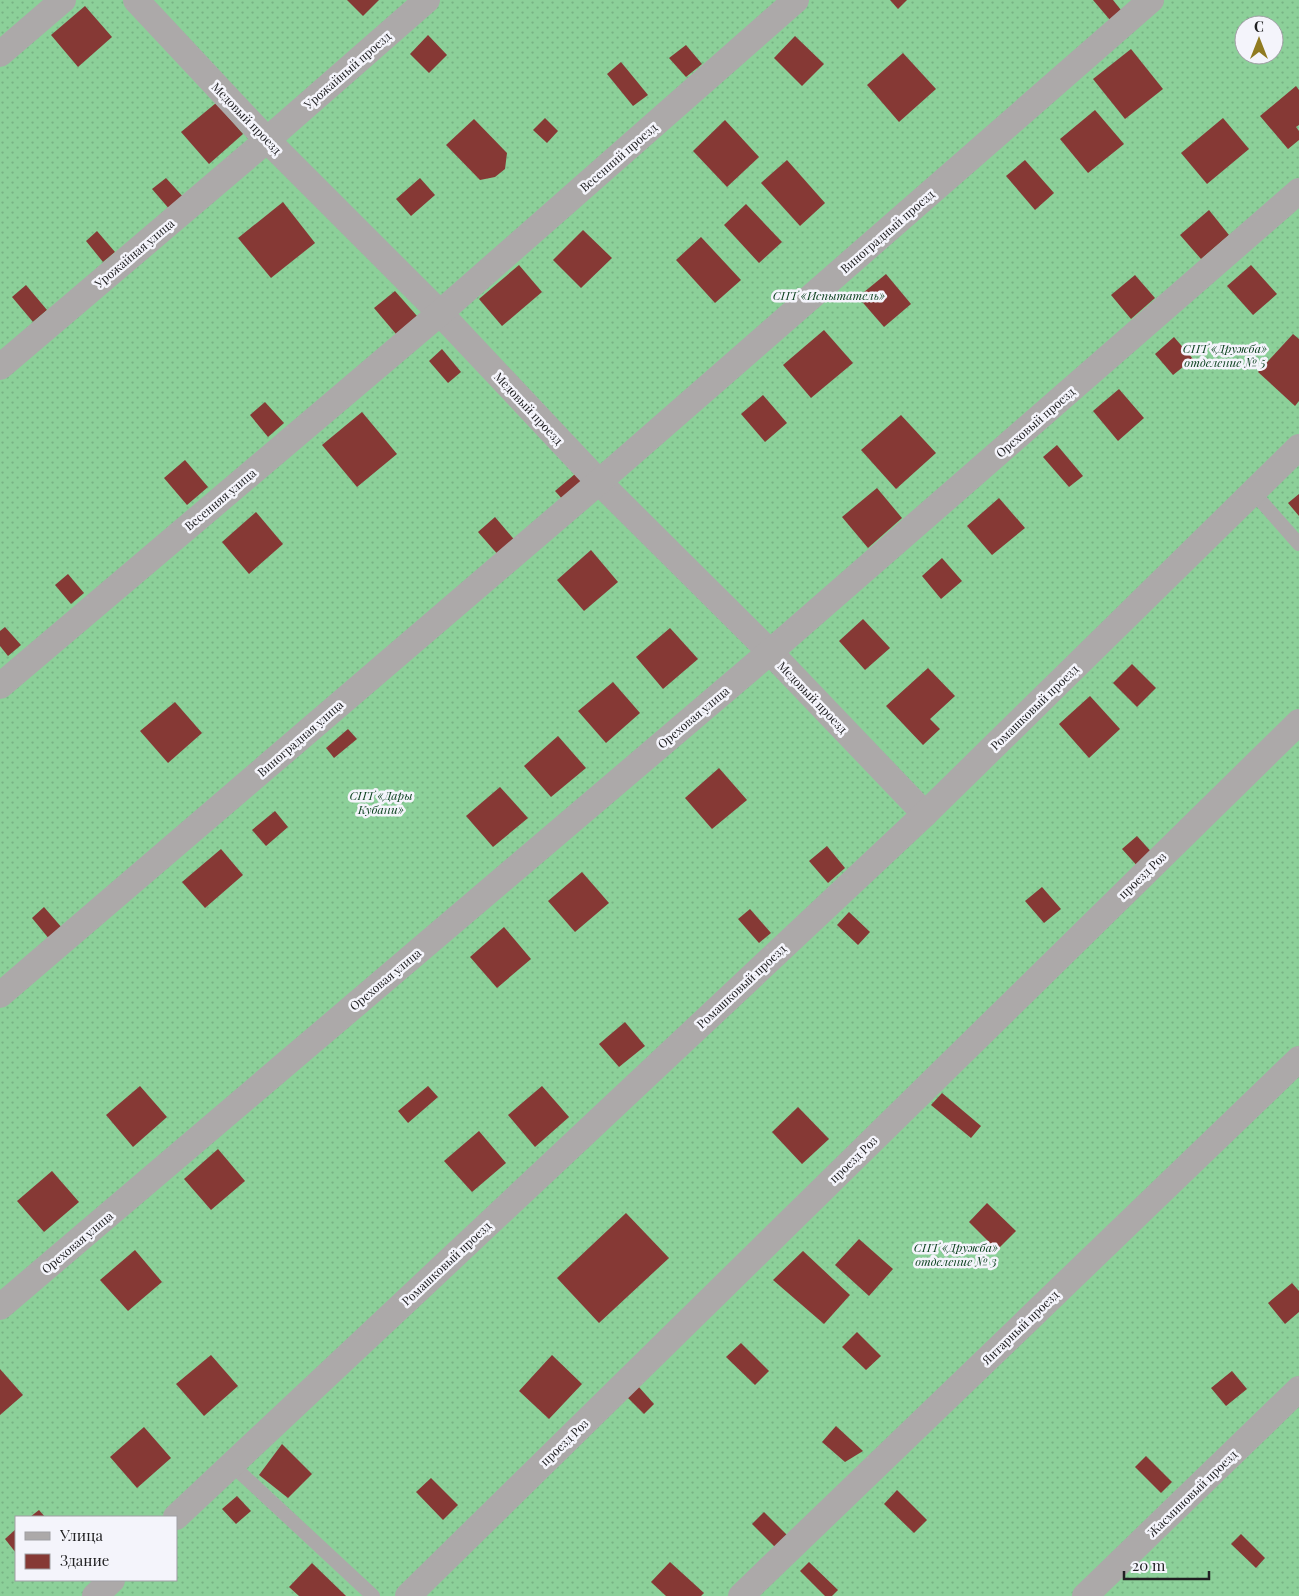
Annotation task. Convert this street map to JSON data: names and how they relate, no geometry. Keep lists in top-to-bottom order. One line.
{"streets":{"street":["Урожайный проезд","Медовый проезд","Весенний проезд","Виноградный проезд","Урожайная улица","Ореховый проезд","Весенняя улица","Ромашковый проезд","Ореховая улица","Виноградная улица","проезд Роз","Янтарный проезд","Жасминовый проезд"]},"crossings":[["Урожайный проезд","Медовый проезд"],["Урожайный проезд","Урожайная улица"],["Медовый проезд","Весенний проезд"],["Медовый проезд","Виноградный проезд"],["Медовый проезд","Урожайная улица"],["Медовый проезд","Ореховый проезд"],["Медовый проезд","Весенняя улица"],["Медовый проезд","Ромашковый проезд"],["Медовый проезд","Ореховая улица"],["Медовый проезд","Виноградная улица"],["Весенний проезд","Весенняя улица"],["Виноградный проезд","Виноградная улица"],["Ореховый проезд","Ореховая улица"]],"parks":["СНТ «Испытатель»","СНТ «Дружба» отделение № 5","СНТ «Дары Кубани»","СНТ «Дружба» отделение № 3"],"legend":["Улица","Здание"],"scale_bar":"20 m","north":"top"}
